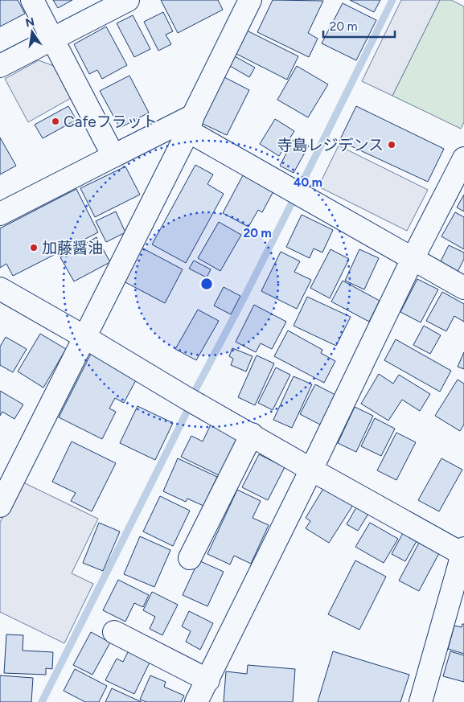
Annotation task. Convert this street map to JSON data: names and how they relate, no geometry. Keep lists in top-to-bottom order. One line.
{"places":["Cafeフラット","寺島レジデンス","加藤醤油"],"scale_bar":"20 m","north":"top","rings":["40 m","20 m"]}
